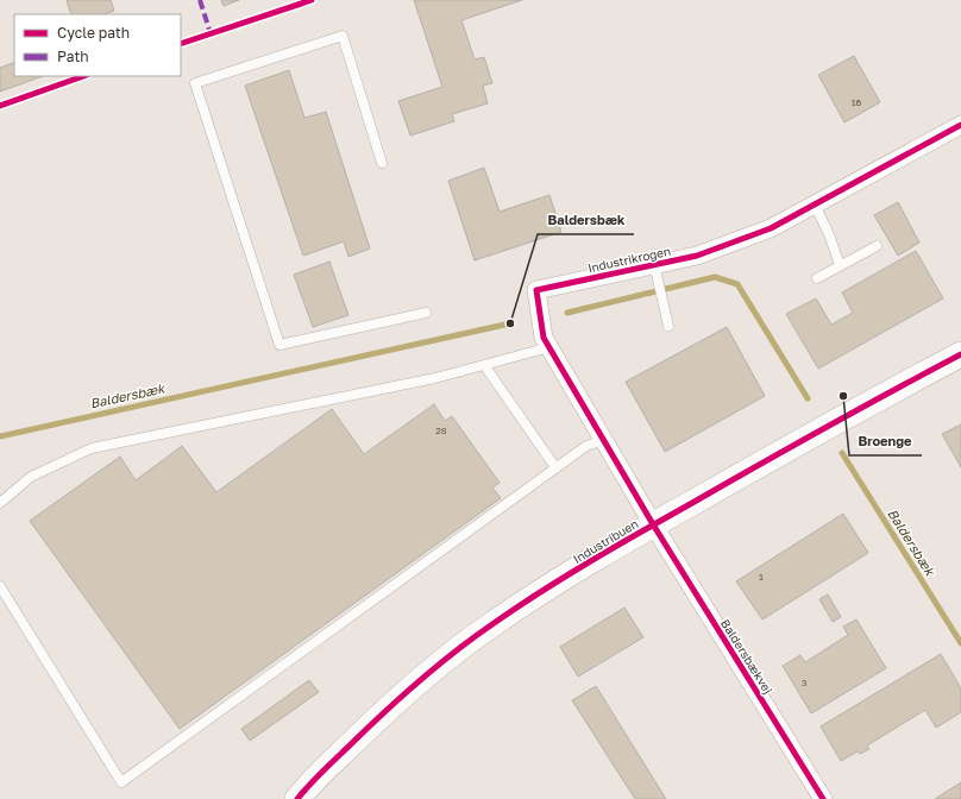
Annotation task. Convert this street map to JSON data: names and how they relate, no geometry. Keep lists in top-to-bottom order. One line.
{"streets":{"street":["Industrikrogen","Industribuen","Baldersbækvej"]},"crossings":[["Industrikrogen","Industribuen"],["Industrikrogen","Baldersbækvej"],["Industribuen","Baldersbækvej"]],"water":["Baldersbæk"],"places":["Baldersbæk","Broenge"],"house_numbers":["16","28","1","3"],"legend":["Cycle path","Path"]}
